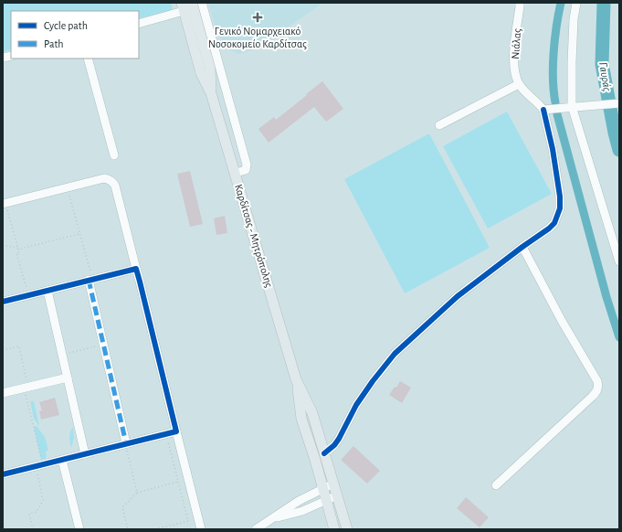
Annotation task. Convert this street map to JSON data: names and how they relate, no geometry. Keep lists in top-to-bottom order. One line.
{"streets":{"main road":["Καρδίτσας - Μητρόπολης"],"street":["Νιάλας"]},"water":["Γαυράς"],"places":{"health":["Γενικό Νομαρχειακό Νοσοκομείο Καρδίτσας"]},"legend":["Cycle path","Path"]}
